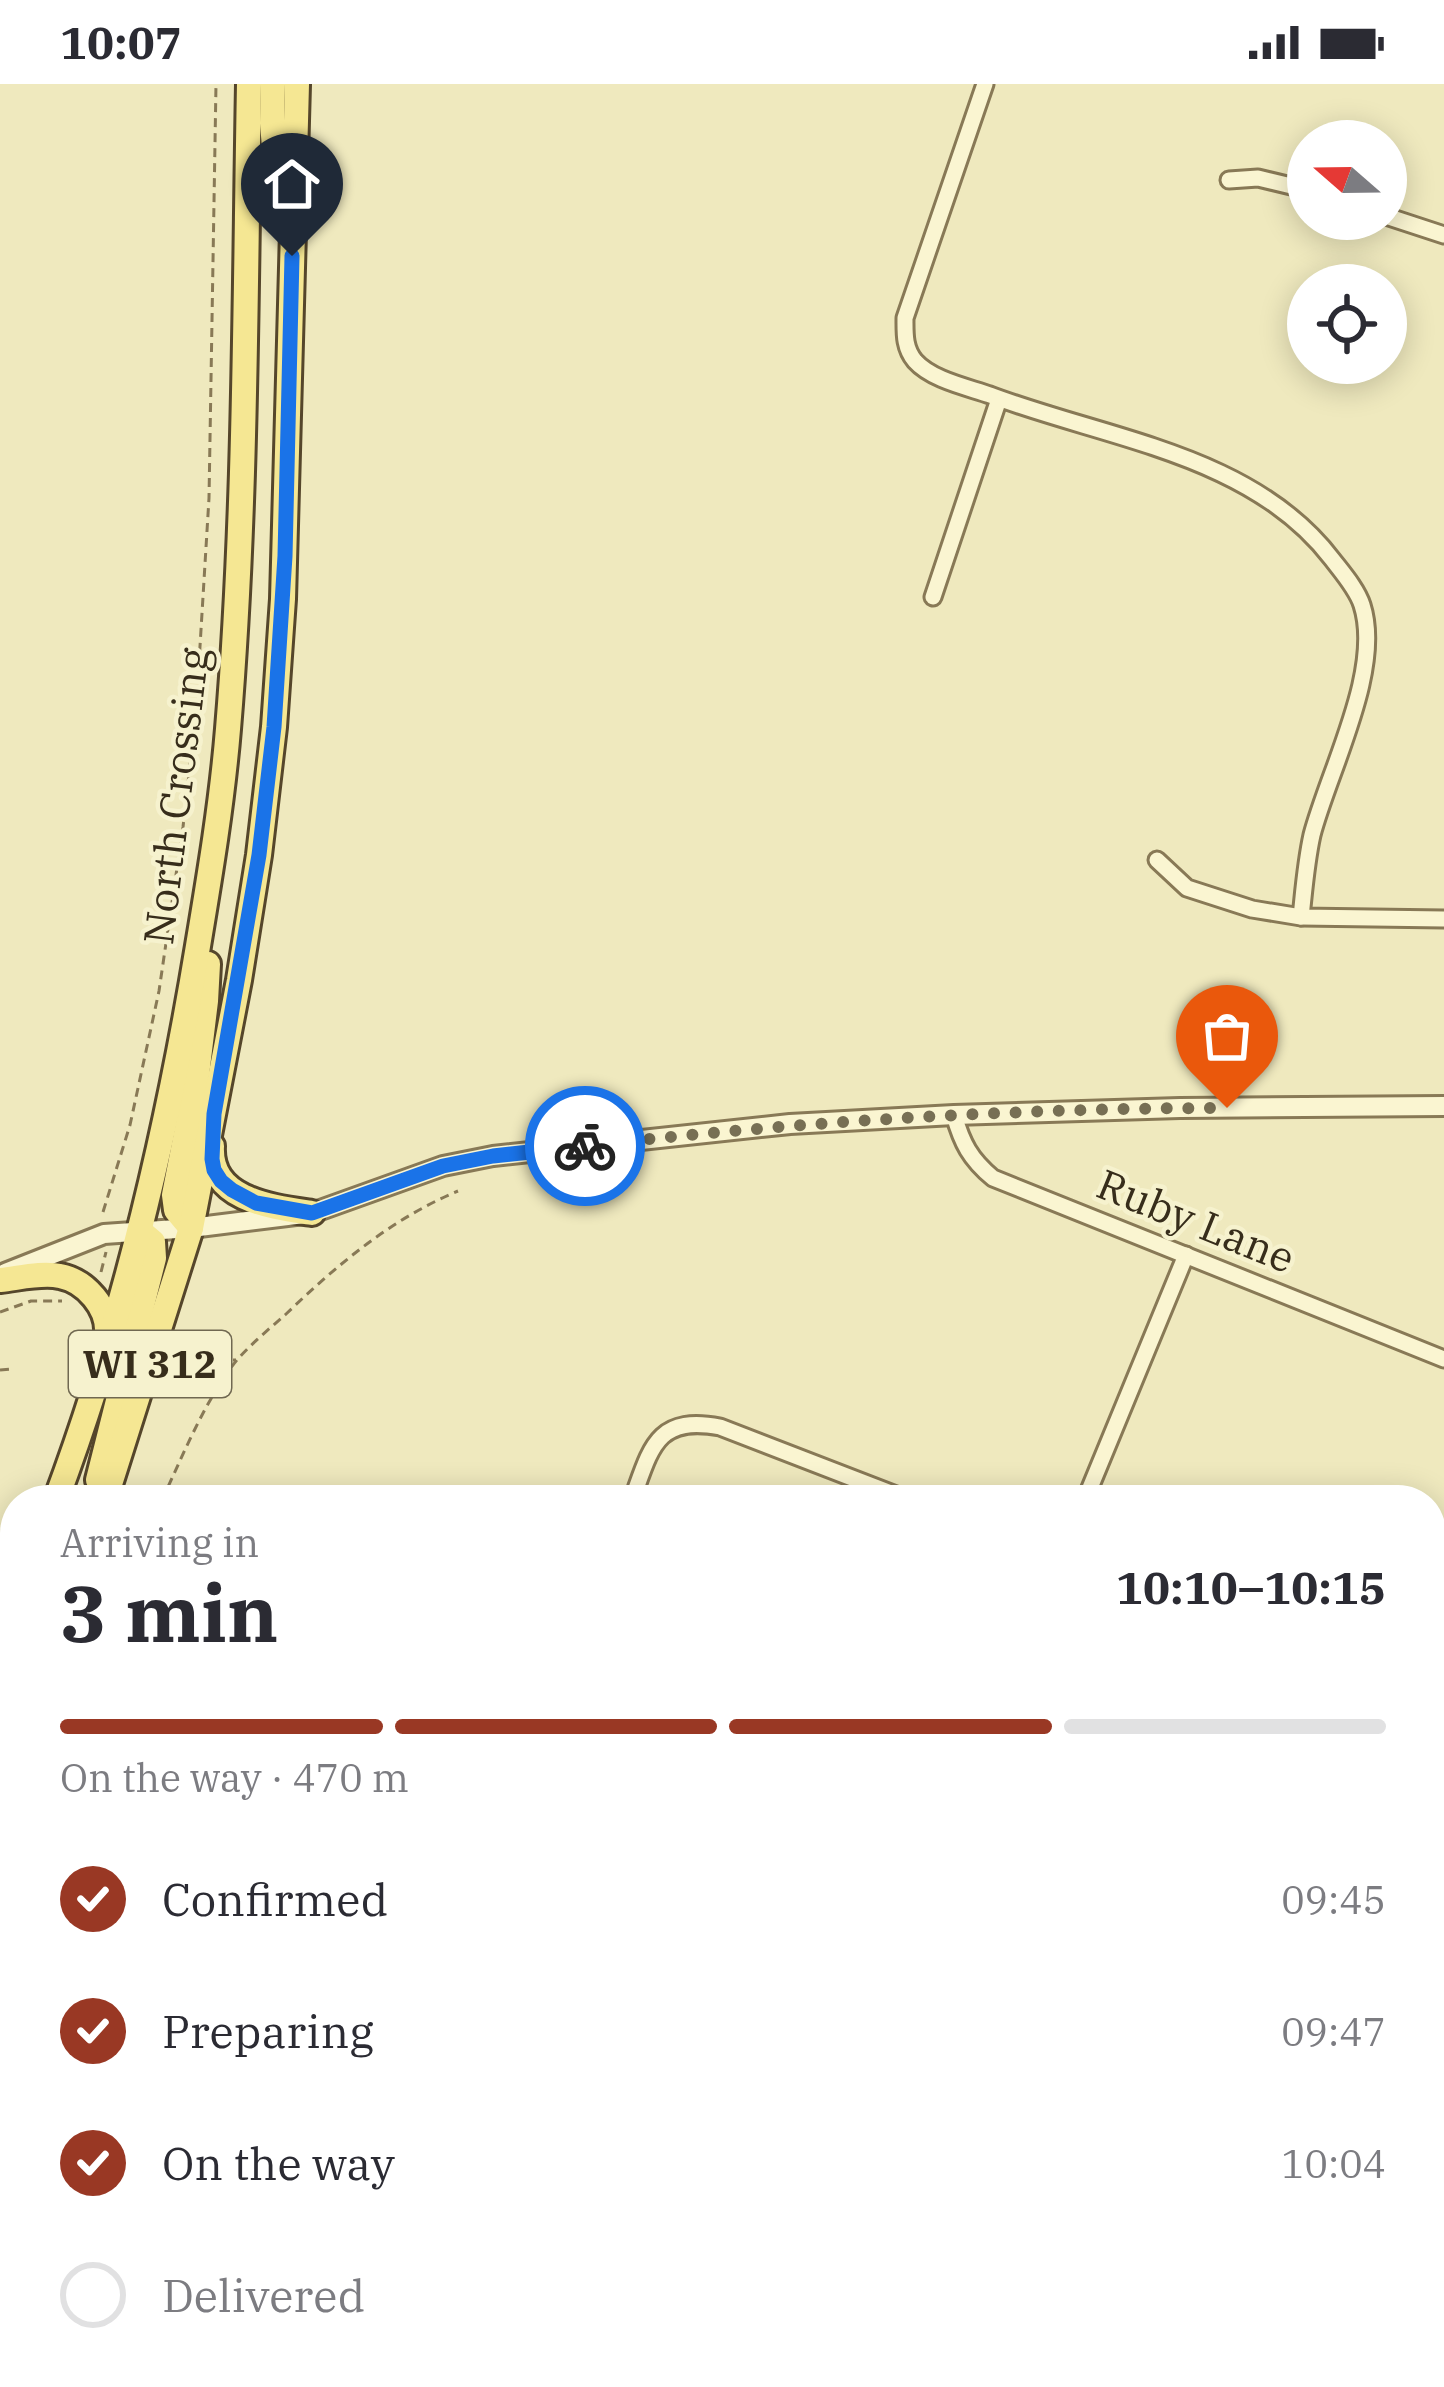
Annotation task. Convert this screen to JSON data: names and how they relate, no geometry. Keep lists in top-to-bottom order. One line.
{"streets":{"main road":["North Crossing","WI 312"],"street":["Ruby Lane"]},"north":"left","page":{"status":"10:07","heading":["3 min","Arriving in","10:10–10:15"],"bar":"On the way · 470 m","list":[["Confirmed","09:45"],["Preparing","09:47"],["On the way","10:04"],"Delivered"]}}
